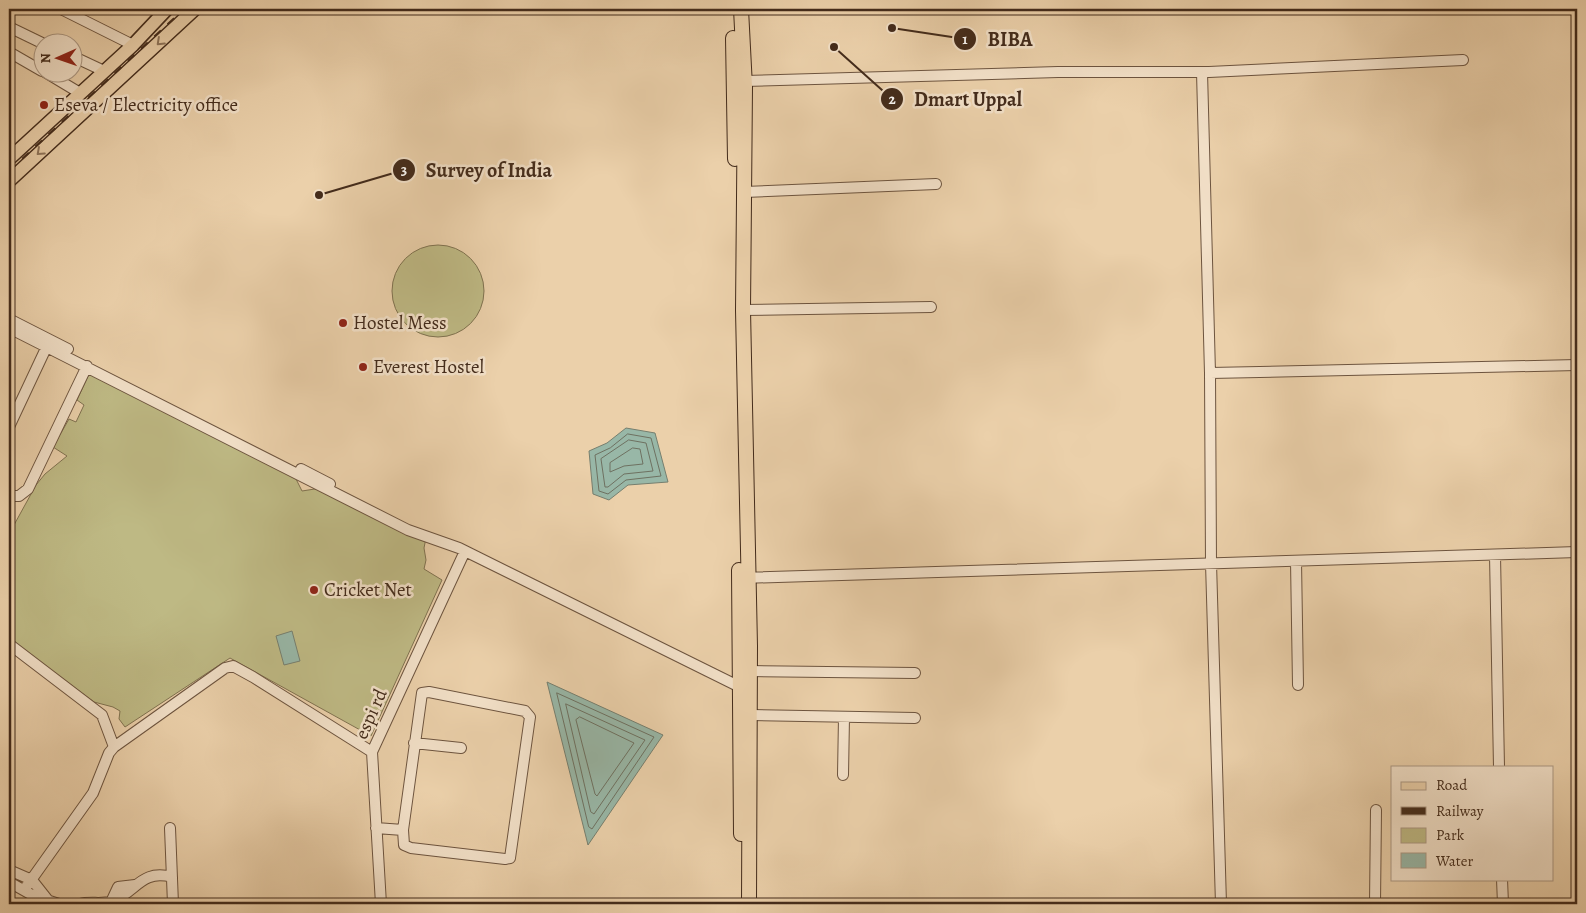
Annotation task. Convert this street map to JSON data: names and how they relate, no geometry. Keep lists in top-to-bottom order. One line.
{"streets":{"street":["espi rd"]},"places":["BIBA","Dmart Uppal","Eseva / Electricity office","Survey of India","Hostel Mess","Everest Hostel","Cricket Net"],"legend":["Road","Railway","Park","Water"],"north":"left"}
